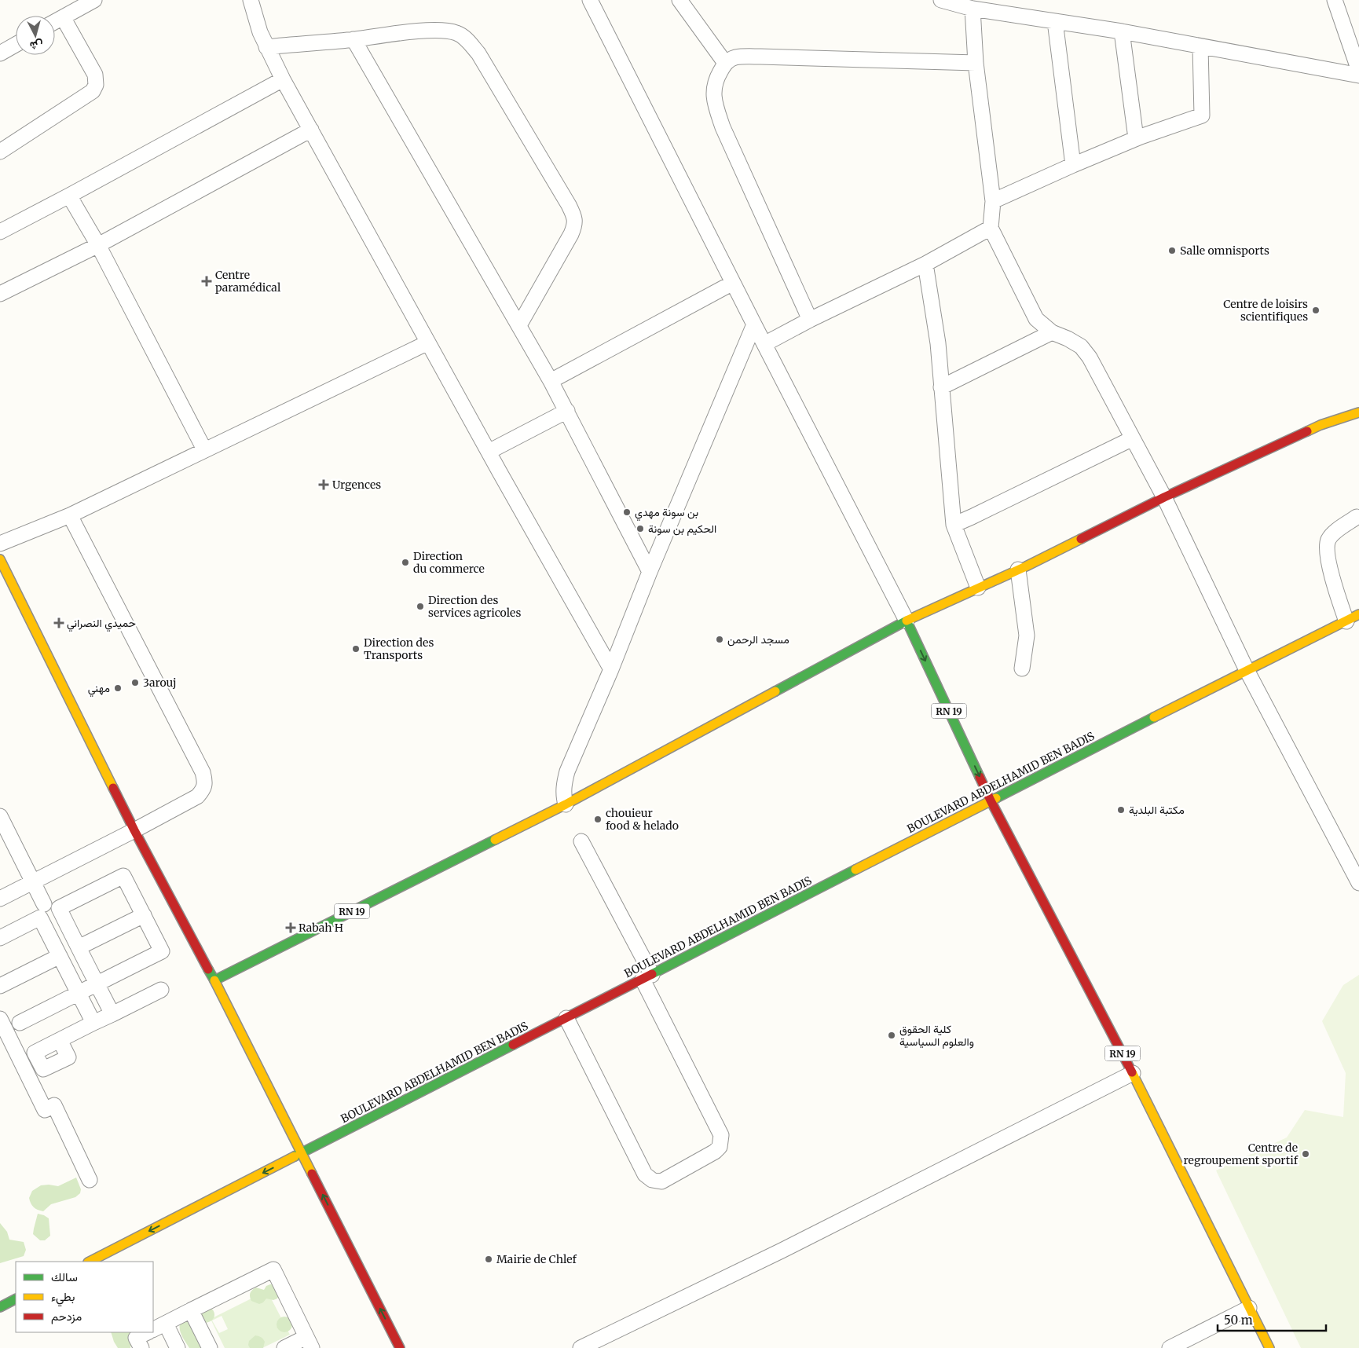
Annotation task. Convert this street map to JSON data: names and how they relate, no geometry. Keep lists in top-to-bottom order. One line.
{"streets":{"main road":["RN 19","BOULEVARD ABDELHAMID BEN BADIS"]},"crossings":[["RN 19","BOULEVARD ABDELHAMID BEN BADIS"]],"places":{"other":["Salle omnisports","Centre de loisirs scientifiques","بن سونة مهدي","الحكيم بن سونة","Direction du commerce","Direction des services agricoles","مسجد الرحمن","Direction des Transports","3arouj","مهني","مكتبة البلدية","chouieur food & helado","كلية الحقوق والعلوم السياسية","Centre de regroupement sportif","Mairie de Chlef"],"health":["Centre paramédical","Urgences","حميدي النصراني","Rabah H"]},"legend":["سالك","بطيء","مزدحم"],"scale_bar":"50 m","north":"bottom"}
